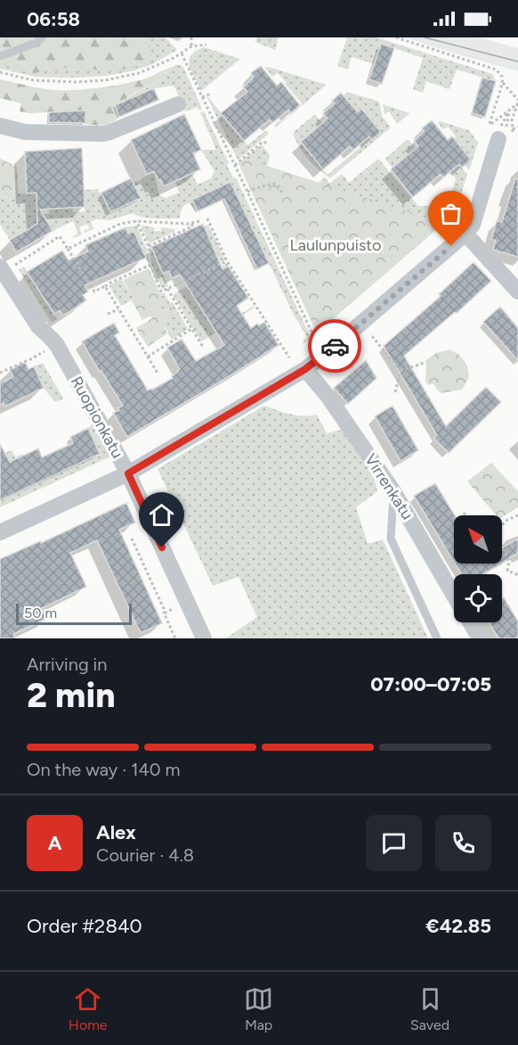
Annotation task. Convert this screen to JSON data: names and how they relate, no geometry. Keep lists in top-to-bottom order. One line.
{"streets":{"street":["Ruopionkatu","Virrenkatu"]},"parks":["Laulunpuisto"],"scale_bar":"50 m","north":"top left","page":{"status":"06:58","scale":"50 m","heading":["2 min","Arriving in","07:00–07:05"],"panel":["Alex","Courier · 4.8","Order #2840","€42.85"],"bar":"On the way · 140 m","round":"A","tabs":["Home","Map","Saved"]}}
